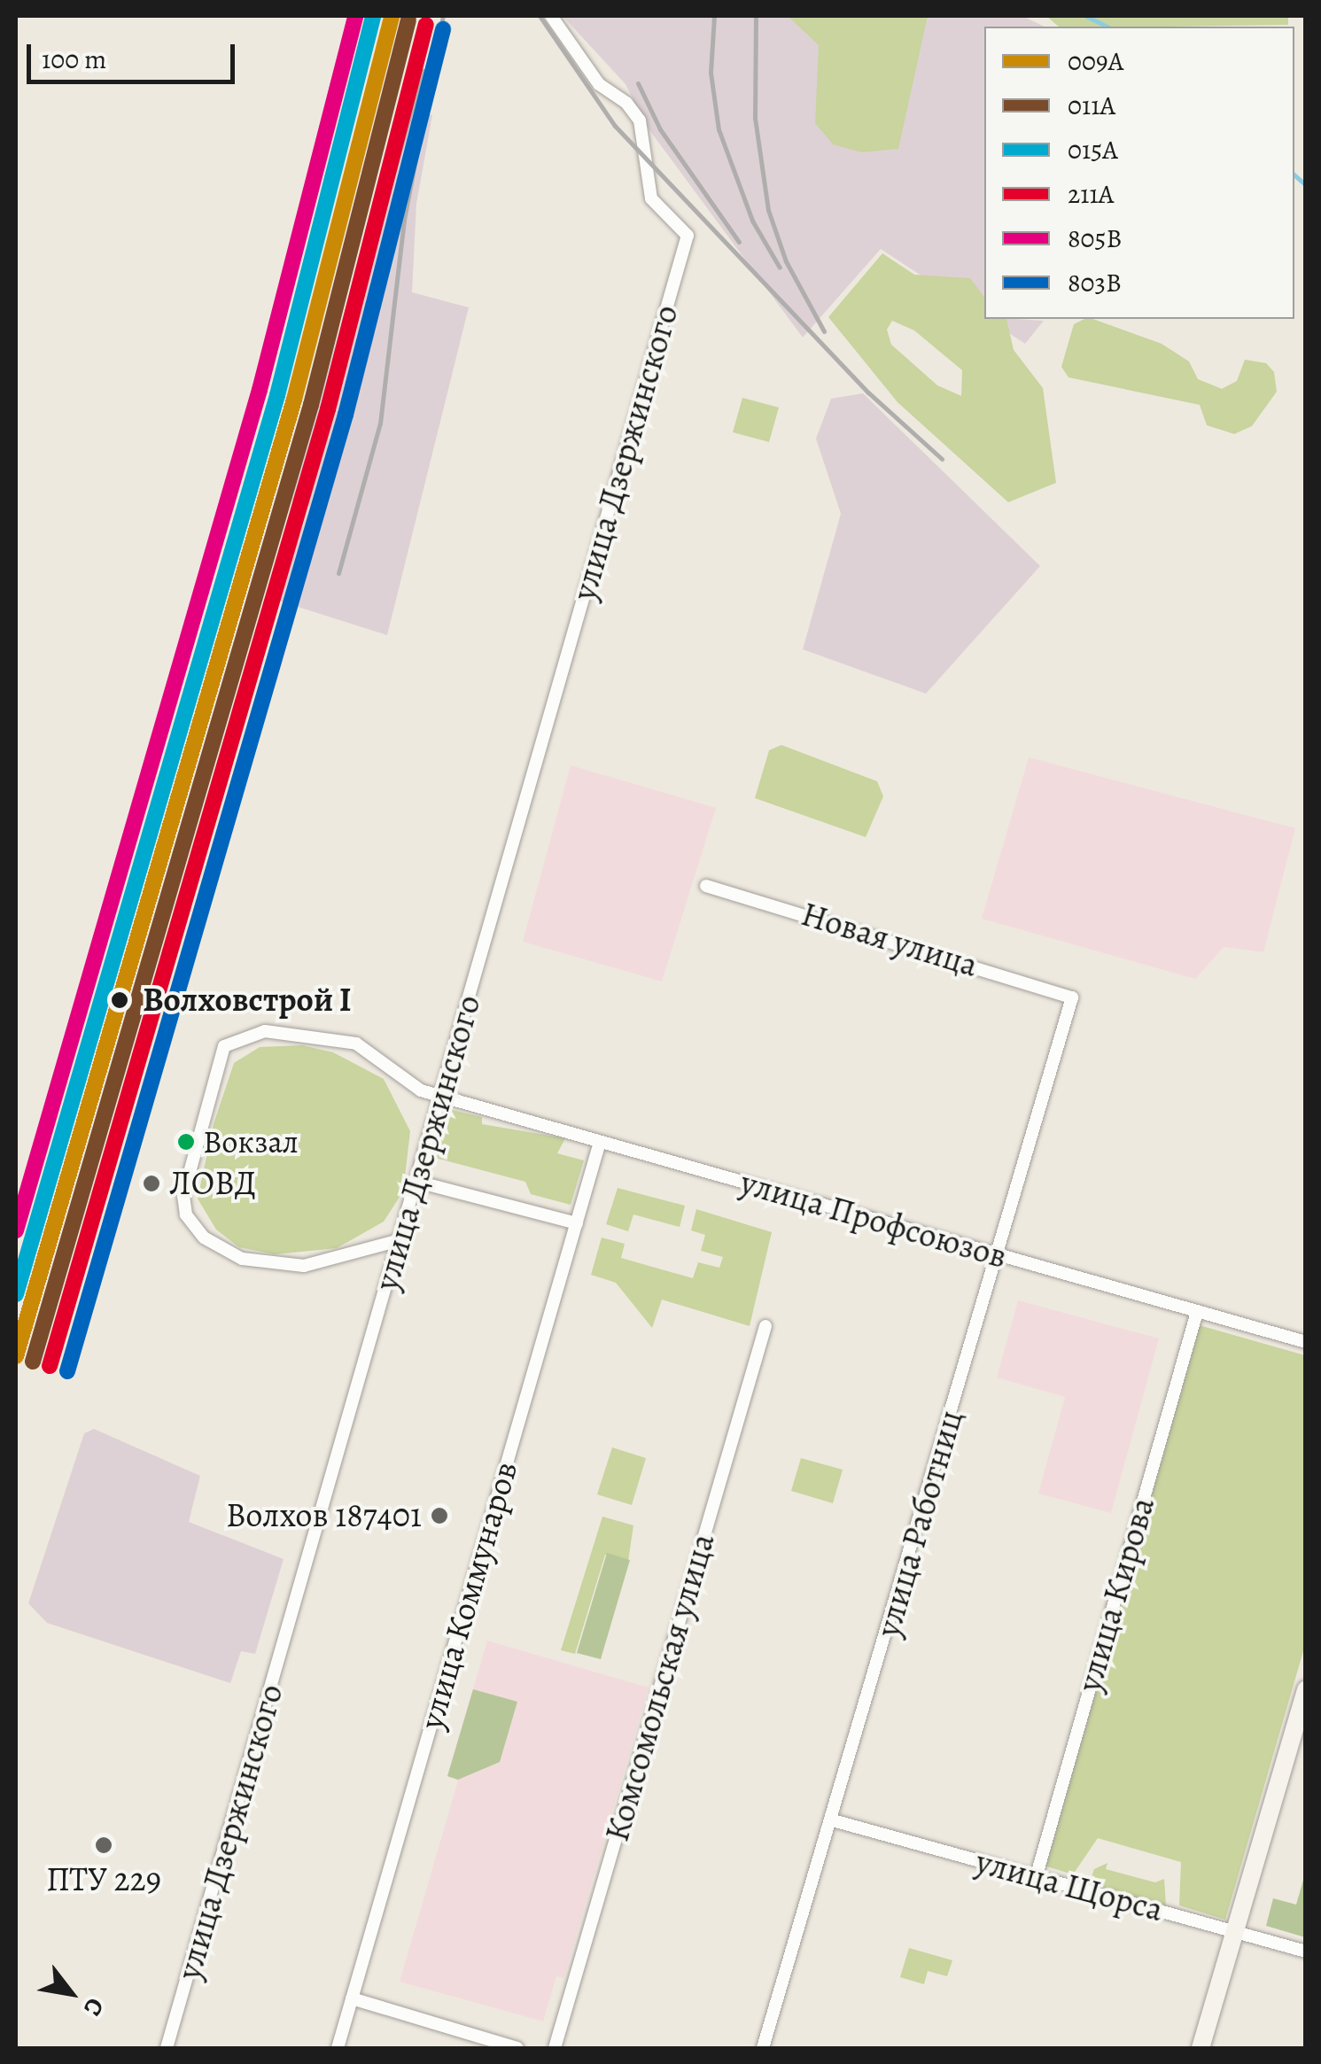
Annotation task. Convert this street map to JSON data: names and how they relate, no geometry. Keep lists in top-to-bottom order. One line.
{"streets":{"street":["улица Дзержинского","Новая улица","улица Профсоюзов","улица Работниц","улица Кирова","улица Коммунаров","Комсомольская улица","улица Щорса"]},"crossings":[["улица Дзержинского","улица Профсоюзов"],["Новая улица","улица Работниц"],["улица Профсоюзов","улица Работниц"],["улица Профсоюзов","улица Кирова"],["улица Профсоюзов","улица Коммунаров"],["улица Работниц","улица Щорса"],["улица Кирова","улица Щорса"]],"places":["Волховстрой I","Вокзал","ЛОВД","Волхов 187401","ПТУ 229"],"lines":["transit line 009А","transit line 015А","transit line 805В","transit line 011А","transit line 211А","transit line 803В"],"legend":["009А","011А","015А","211А","805В","803В"],"scale_bar":"100 m","north":"bottom right"}
